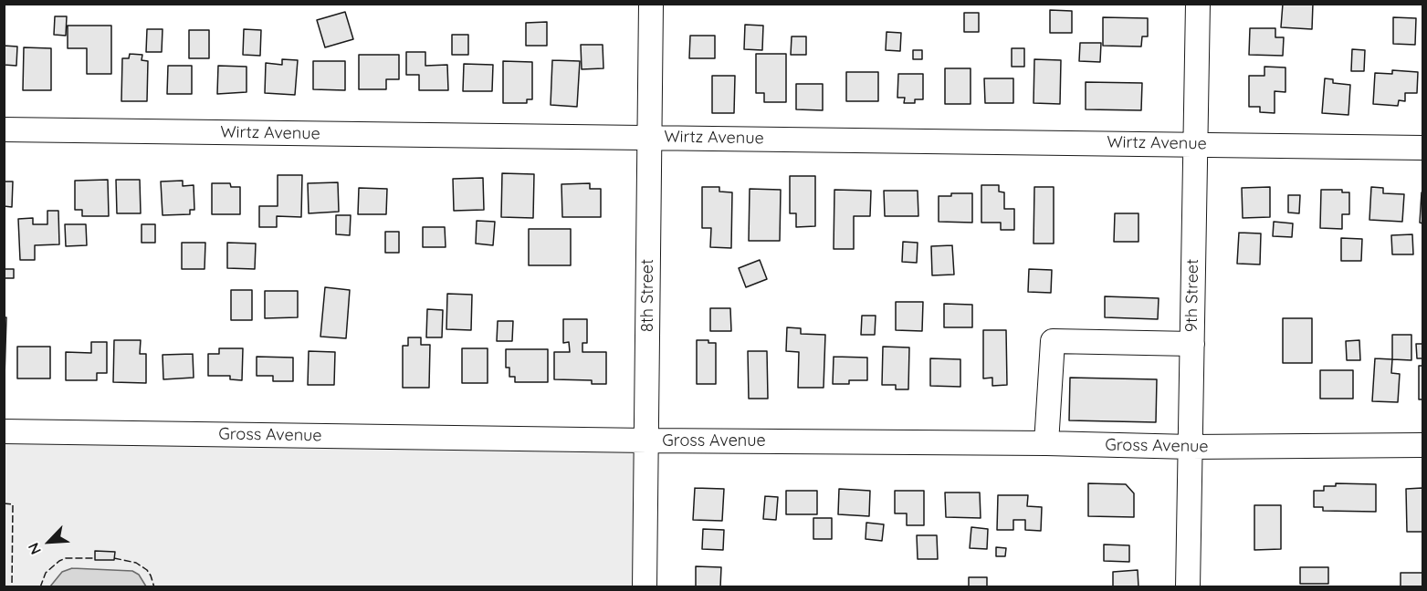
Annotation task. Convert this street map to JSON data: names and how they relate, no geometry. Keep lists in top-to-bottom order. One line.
{"streets":{"street":["Wirtz Avenue","8th Street","9th Street","Gross Avenue"]},"crossings":[["Wirtz Avenue","8th Street"],["Wirtz Avenue","9th Street"],["8th Street","Gross Avenue"],["9th Street","Gross Avenue"]],"north":"bottom left"}
